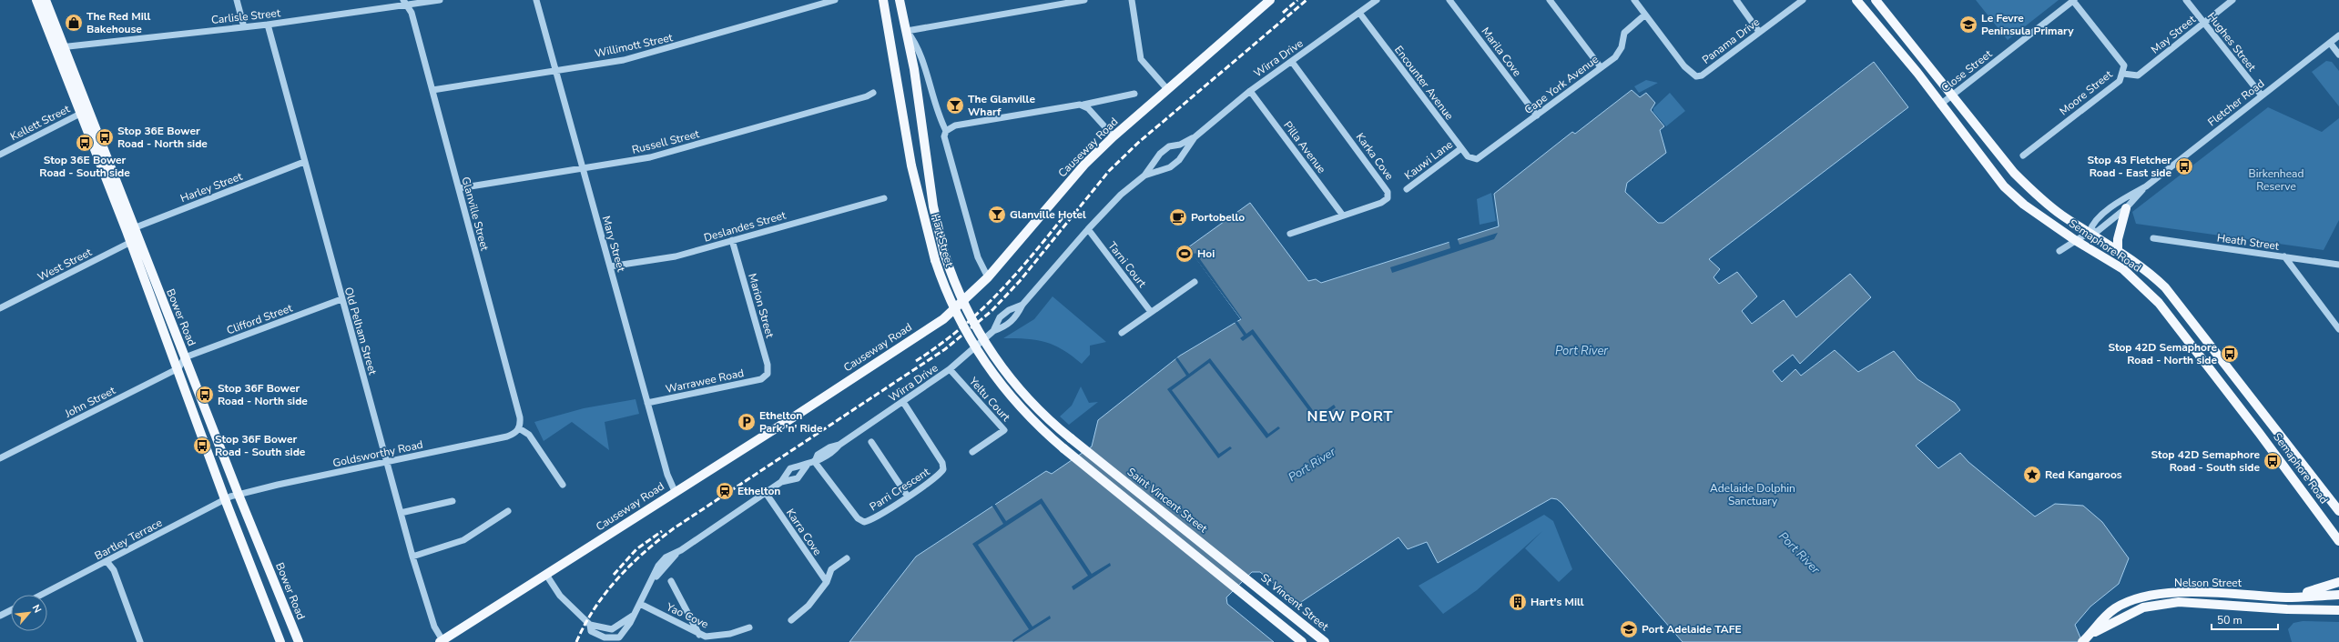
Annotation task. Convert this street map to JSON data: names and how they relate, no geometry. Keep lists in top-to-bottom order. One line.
{"streets":{"main road":["Causeway Road","Hart Street","Semaphore Road","Bower Road","Saint Vincent Street","Nelson Street","St Vincent Street"],"street":["Carlisle Street","May Street","Panama Drive","Hughes Street","Willimott Street","Marila Cove","Wirra Drive","Close Street","Encounter Avenue","Cape York Avenue","Moore Street","Fletcher Road","Kellett Street","Russell Street","Pilla Avenue","Karka Cove","Kauwi Lane","Harley Street","Glanville Street","Deslandes Street","Heath Street","Mary Street","West Street","Tarni Court","Marion Street","Clifford Street","Old Pelham Street","Warrawee Road","Yeltu Court","John Street","Goldsworthy Road","Parri Crescent","Karra Cove","Bartley Terrace","Yao Cove"]},"crossings":[["Carlisle Street","Glanville Street"],["Carlisle Street","Bower Road"],["Carlisle Street","Old Pelham Street"],["May Street","Hughes Street"],["May Street","Moore Street"],["Panama Drive","Cape York Avenue"],["Hughes Street","Fletcher Road"],["Willimott Street","Glanville Street"],["Willimott Street","Mary Street"],["Marila Cove","Cape York Avenue"],["Wirra Drive","Encounter Avenue"],["Wirra Drive","Pilla Avenue"],["Wirra Drive","Karka Cove"],["Wirra Drive","Tarni Court"],["Wirra Drive","Yeltu Court"],["Wirra Drive","Parri Crescent"],["Wirra Drive","Karra Cove"],["Wirra Drive","Yao Cove"],["Close Street","Moore Street"],["Close Street","Semaphore Road"],["Encounter Avenue","Cape York Avenue"],["Encounter Avenue","Kauwi Lane"],["Fletcher Road","Semaphore Road"],["Kellett Street","Bower Road"],["Russell Street","Glanville Street"],["Russell Street","Mary Street"],["Causeway Road","Hart Street"],["Causeway Road","Mary Street"],["Causeway Road","Old Pelham Street"],["Pilla Avenue","Karka Cove"],["Harley Street","Bower Road"],["Harley Street","Old Pelham Street"],["Glanville Street","Goldsworthy Road"],["Deslandes Street","Mary Street"],["Deslandes Street","Marion Street"],["Hart Street","Saint Vincent Street"],["Mary Street","Warrawee Road"],["West Street","Bower Road"],["Marion Street","Warrawee Road"],["Bower Road","Clifford Street"],["Bower Road","John Street"],["Bower Road","Goldsworthy Road"],["Bower Road","Bartley Terrace"],["Clifford Street","Old Pelham Street"],["Old Pelham Street","Goldsworthy Road"],["Goldsworthy Road","Bartley Terrace"],["Saint Vincent Street","St Vincent Street"]],"districts":["NEW PORT"],"water":["Port River"],"parks":["Birkenhead Reserve","Adelaide Dolphin Sanctuary"],"places":{"shop":["The Red Mill Bakehouse"],"school or university":["Le Fevre Peninsula Primary","Port Adelaide TAFE"],"bar":["The Glanville Wharf","Glanville Hotel"],"bus stop":["Stop 36E Bower Road - North side","Stop 36E Bower Road - South side","Stop 43 Fletcher Road - East side","Stop 42D Semaphore Road - North side","Stop 36F Bower Road - North side","Stop 36F Bower Road - South side","Stop 42D Semaphore Road - South side"],"cafe":["Portobello"],"sports":["Hoi"],"parking":["Ethelton Park 'n' Ride"],"place":["Red Kangaroos"],"station":["Ethelton"],"building":["Hart's Mill"]},"scale_bar":"50 m","north":"top right"}
